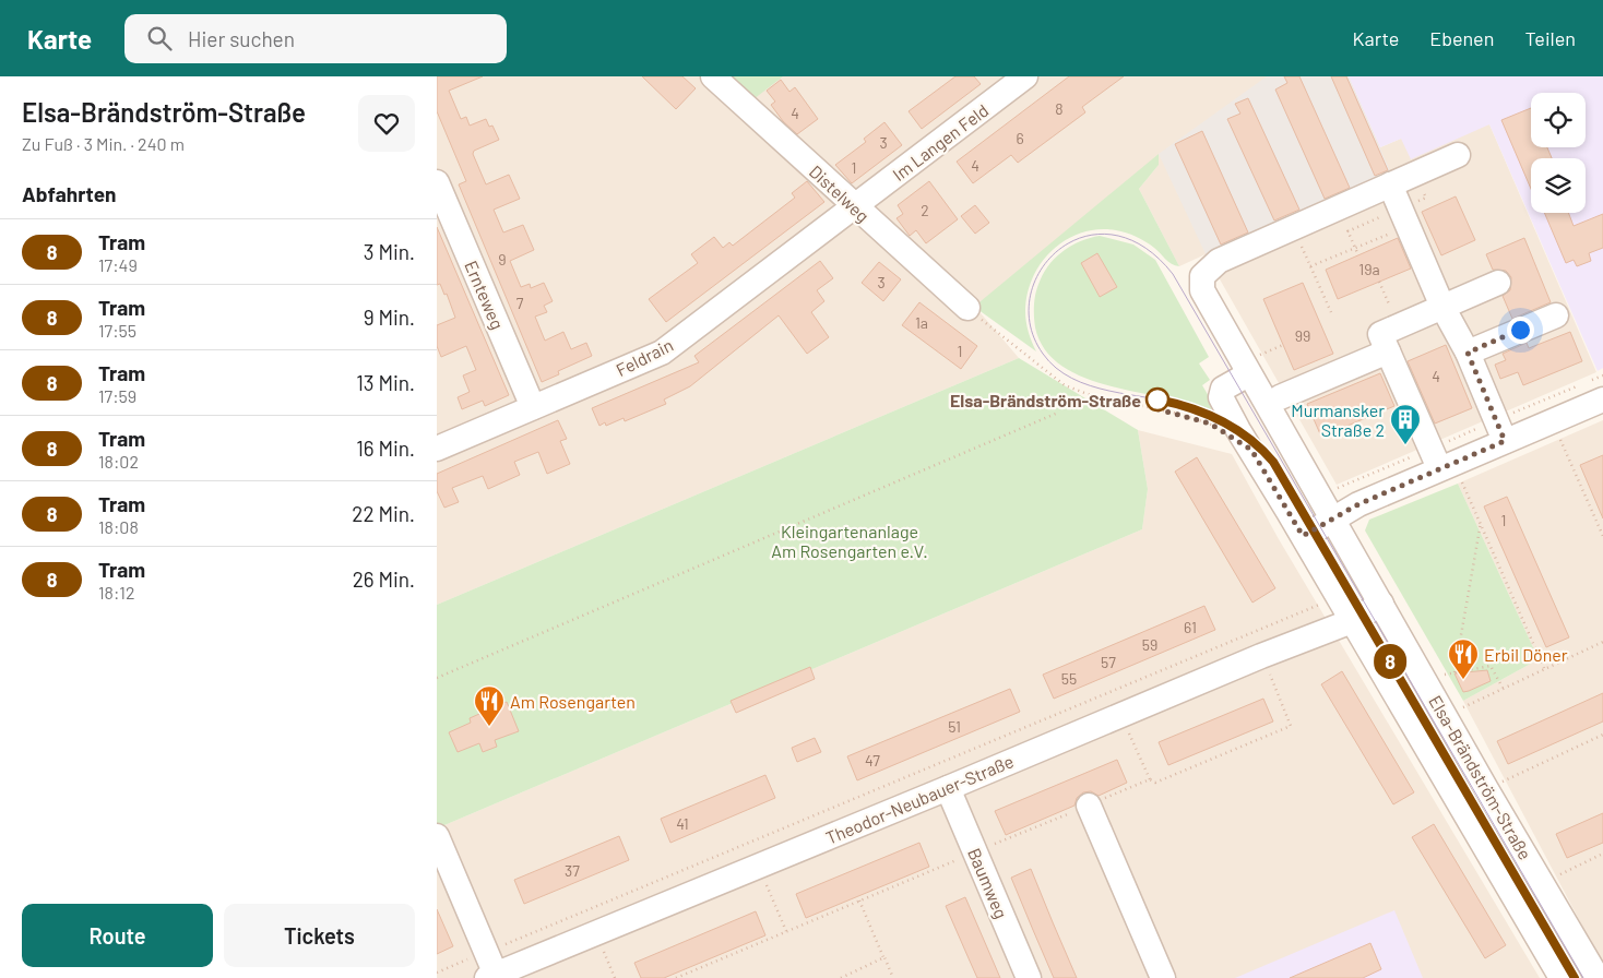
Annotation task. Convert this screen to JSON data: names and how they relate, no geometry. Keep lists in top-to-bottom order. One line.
{"streets":{"street":["Im Langen Feld","Distelweg","Ernteweg","Feldrain","Elsa-Brändström-Straße","Theodor-Neubauer-Straße","Baumweg"]},"crossings":[["Im Langen Feld","Distelweg"],["Im Langen Feld","Feldrain"],["Distelweg","Feldrain"],["Ernteweg","Feldrain"],["Elsa-Brändström-Straße","Theodor-Neubauer-Straße"],["Theodor-Neubauer-Straße","Baumweg"]],"parks":["Kleingartenanlage Am Rosengarten e.V."],"places":{"other":["Elsa-Brändström-Straße"],"building":["Murmansker Straße 2"],"restaurant":["Erbil Döner","Am Rosengarten"]},"lines":["tram line 8"],"house_numbers":["8","4","6","3","4","1","2","9","19a","3","7","1a","99","1","4","1","61","59","57","55","51","47","41","37"],"page":{"header":"Karte","search":"Hier suchen","nav":["Karte","Ebenen","Teilen"],"heading":[["Elsa-Brändström-Straße","Zu Fuß · 3 Min. · 240 m"],"Abfahrten"],"on_map":"8","list":[{"mark":"8","name":"Tram","note":"17:49","value":"3 Min."},{"mark":"8","name":"Tram","note":"17:55","value":"9 Min."},{"mark":"8","name":"Tram","note":"17:59","value":"13 Min."},{"mark":"8","name":"Tram","note":"18:02","value":"16 Min."},{"mark":"8","name":"Tram","note":"18:08","value":"22 Min."},{"mark":"8","name":"Tram","note":"18:12","value":"26 Min."}],"buttons":["Route","Tickets"]}}
